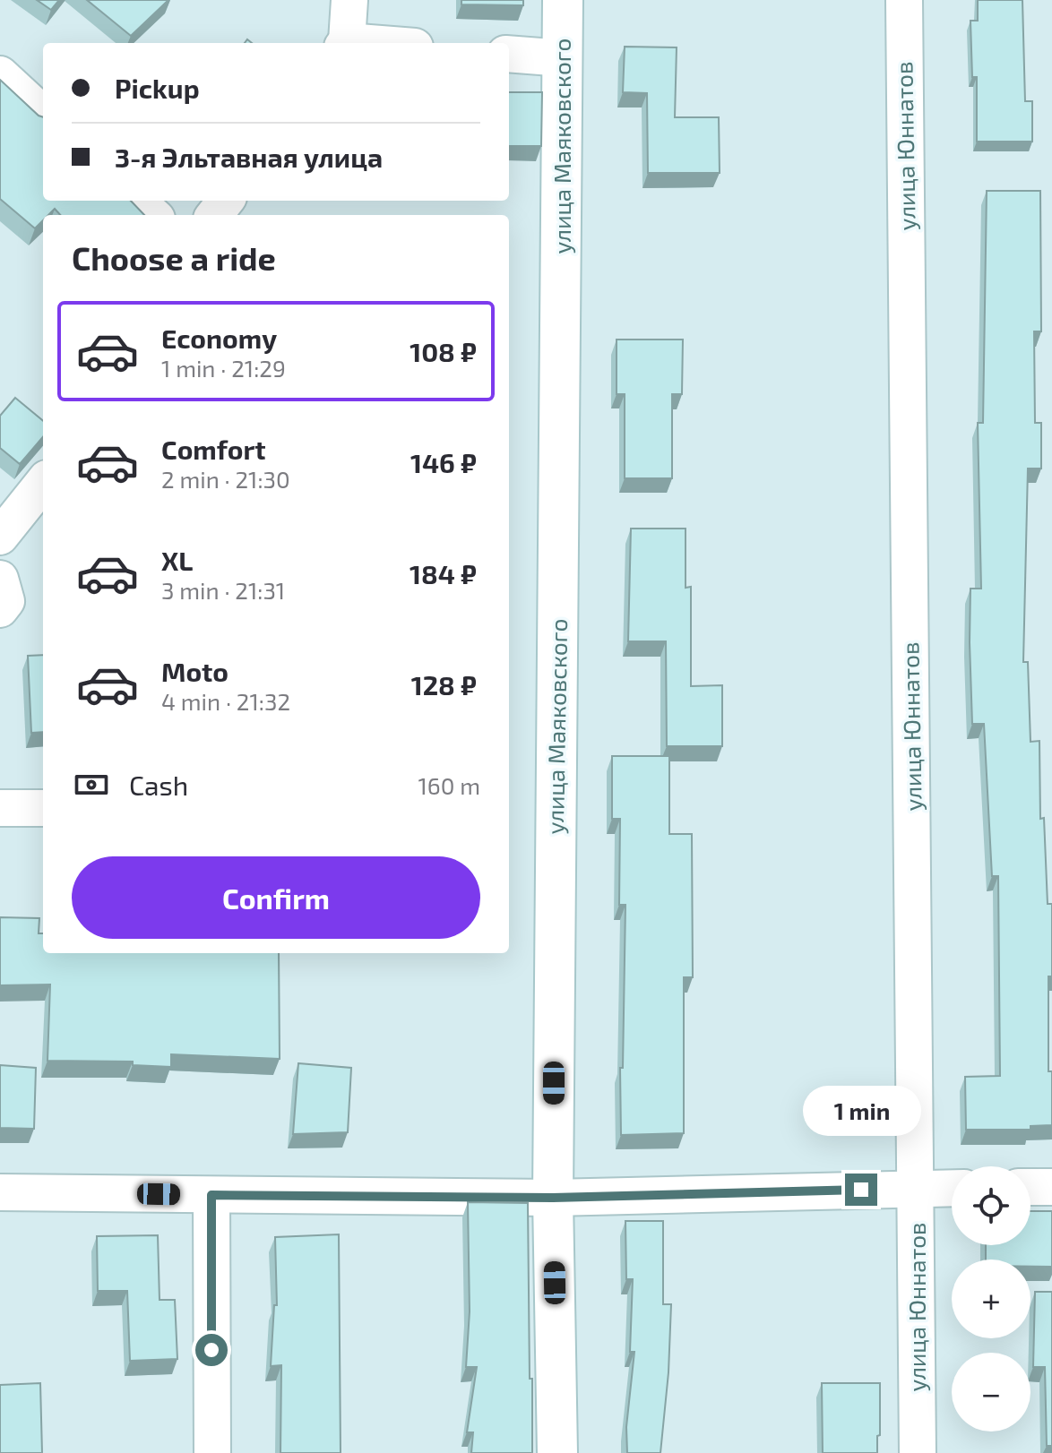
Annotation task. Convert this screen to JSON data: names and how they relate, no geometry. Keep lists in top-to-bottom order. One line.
{"streets":{"street":["улица Маяковского","улица Юннатов"]},"page":{"banner":["Pickup","3-я Эльтавная улица"],"heading":"Choose a ride","list":[{"name":"Economy","note":"1 min · 21:29","value":"108 ₽"},{"name":"Comfort","note":"2 min · 21:30","value":"146 ₽"},{"name":"XL","note":"3 min · 21:31","value":"184 ₽"},{"name":"Moto","note":"4 min · 21:32","value":"128 ₽"}],"pay":["Cash","160 m"],"buttons":"Confirm","bubble":"1 min","map_buttons":["+","−"]}}
